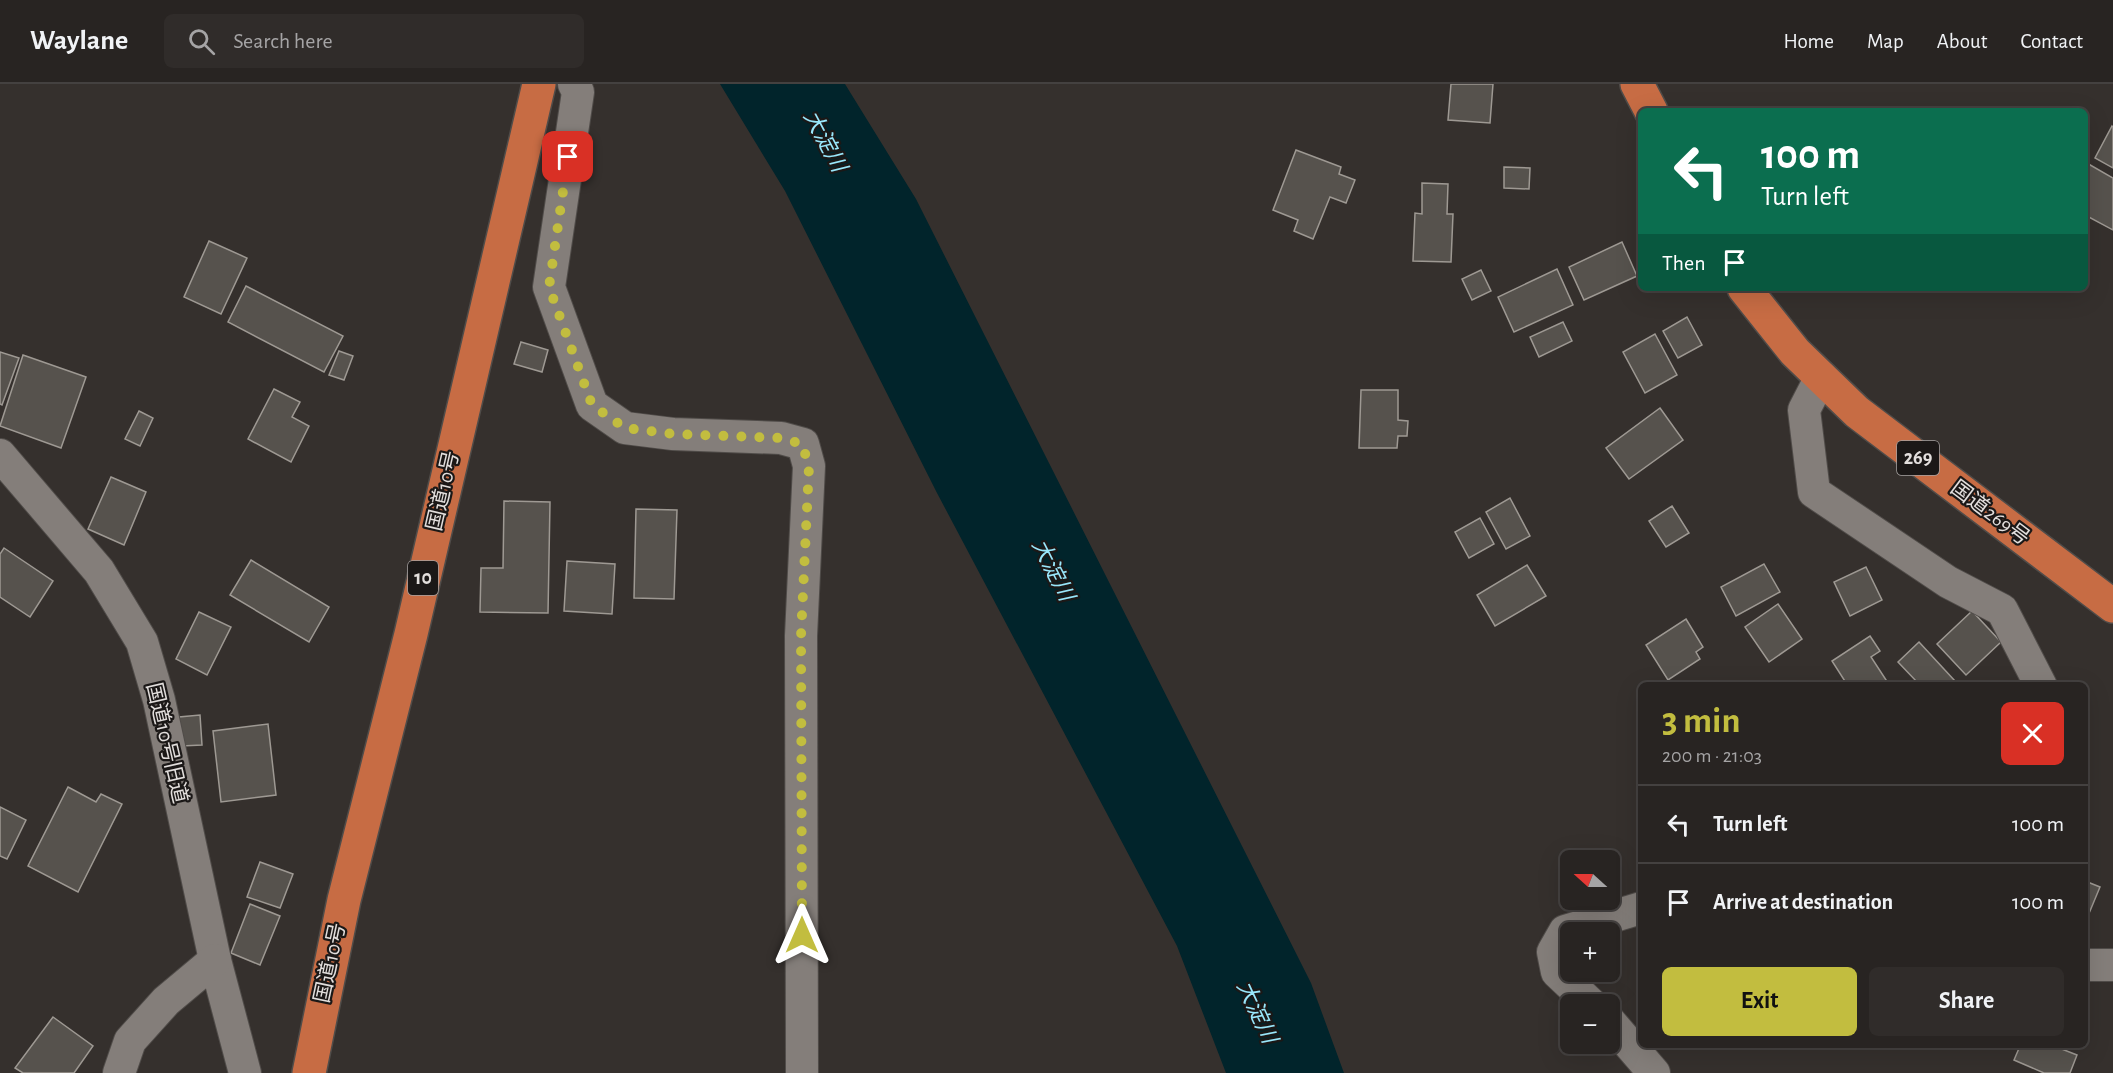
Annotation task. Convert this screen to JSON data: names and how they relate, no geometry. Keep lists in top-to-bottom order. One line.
{"streets":{"highway":["269","国道10号","国道269号","10"],"street":["国道10号旧道"]},"water":["大淀川"],"north":"left","page":{"header":"Waylane","search":"Search here","nav":["Home","Map","About","Contact"],"turn":["100 m","Turn left"],"then":"Then","heading":["3 min","200 m · 21:03"],"list":[{"name":"Turn left","value":"100 m"},{"name":"Arrive at destination","value":"100 m"}],"map_buttons":["+","−"],"buttons":["Exit","Share"]}}
